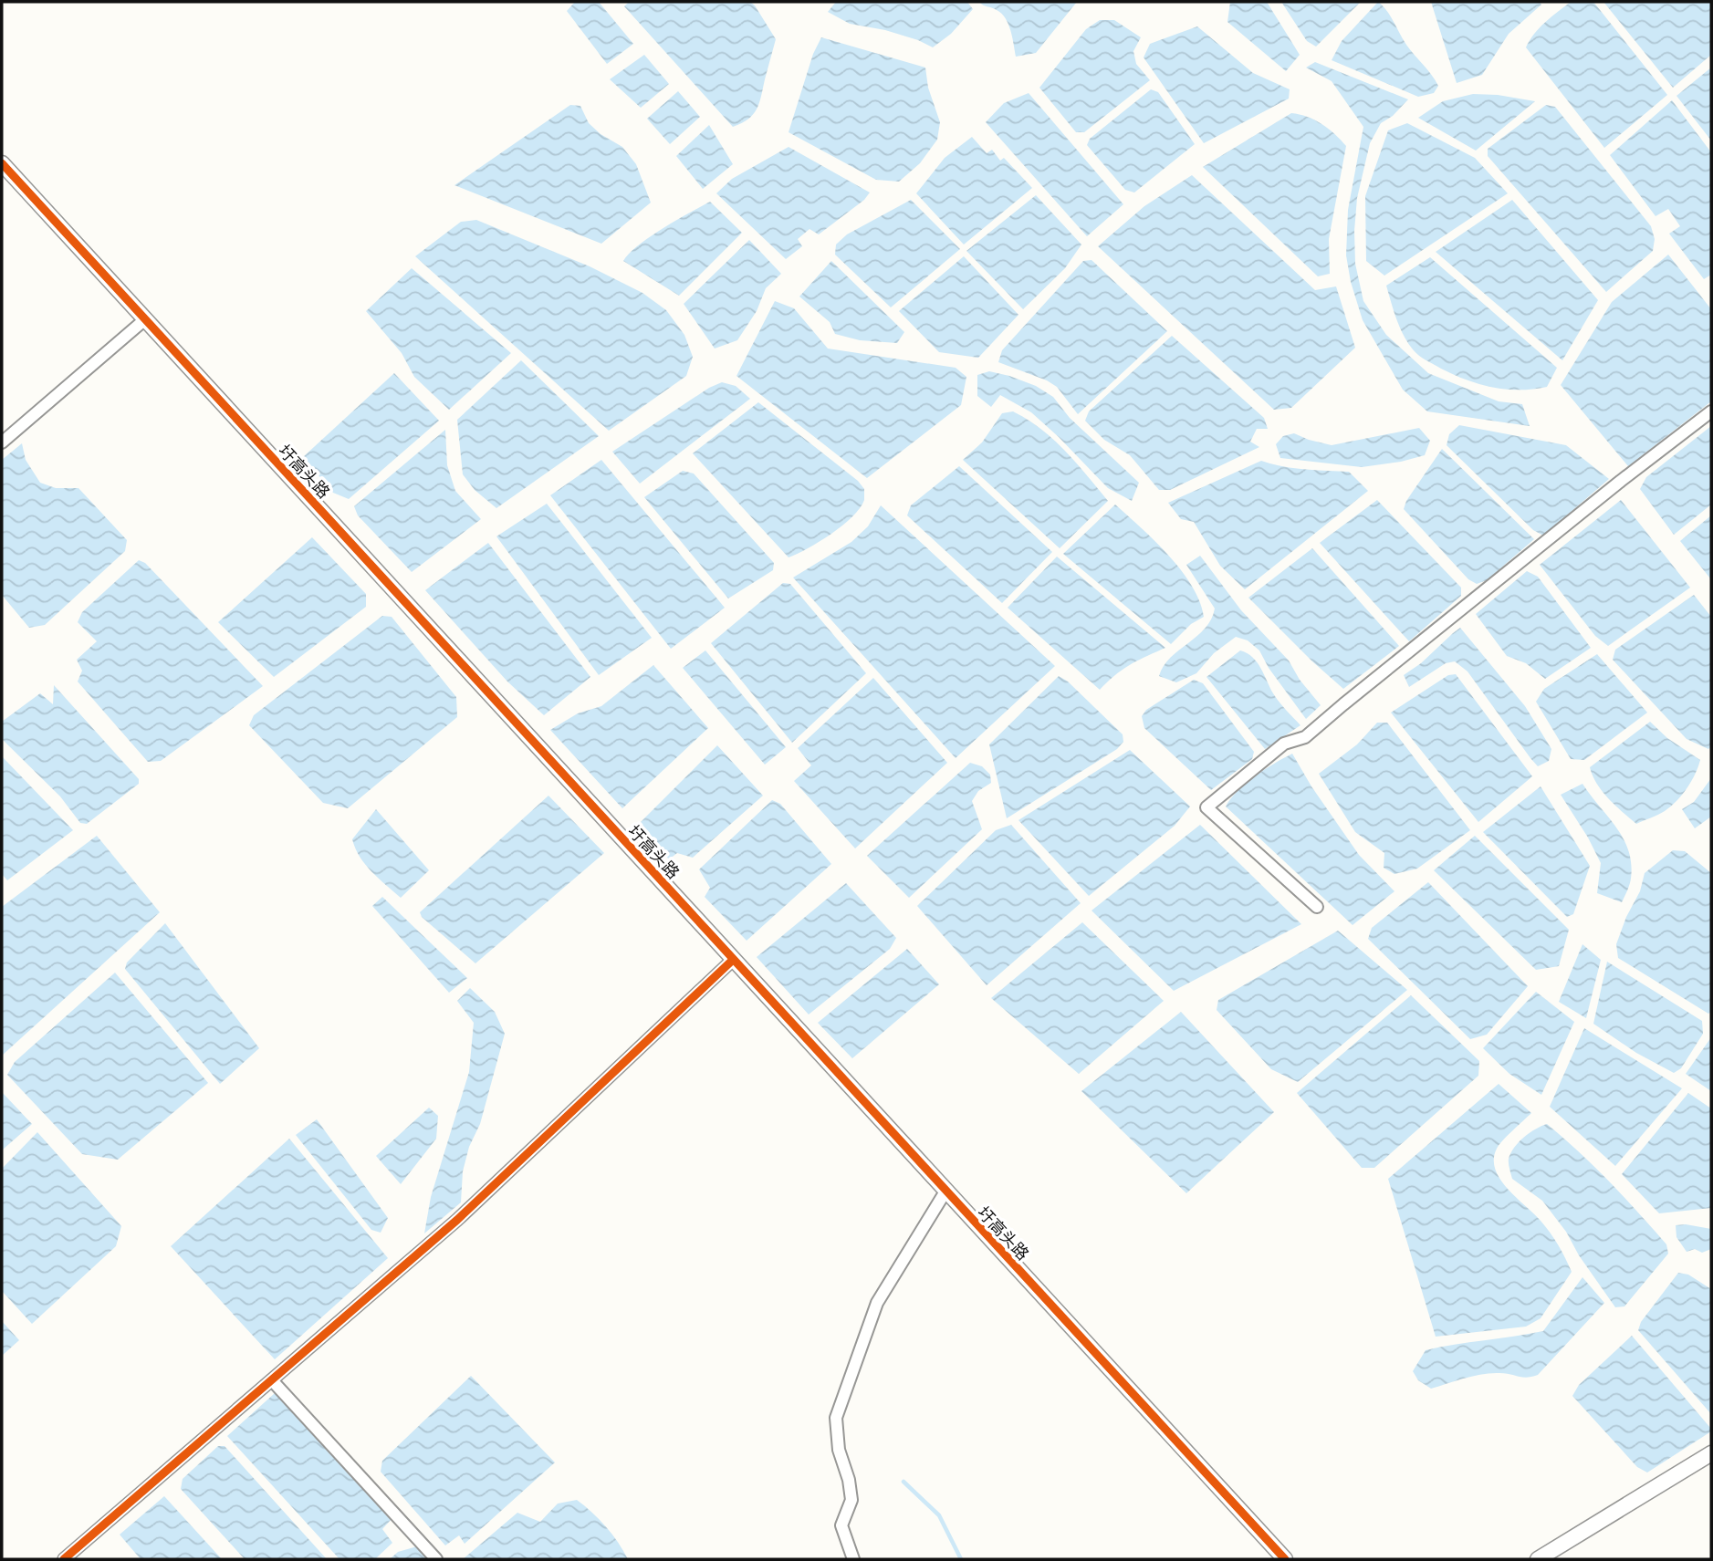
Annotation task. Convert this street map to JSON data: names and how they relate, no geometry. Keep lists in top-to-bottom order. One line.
{"streets":{"street":["圩高头路"]}}
